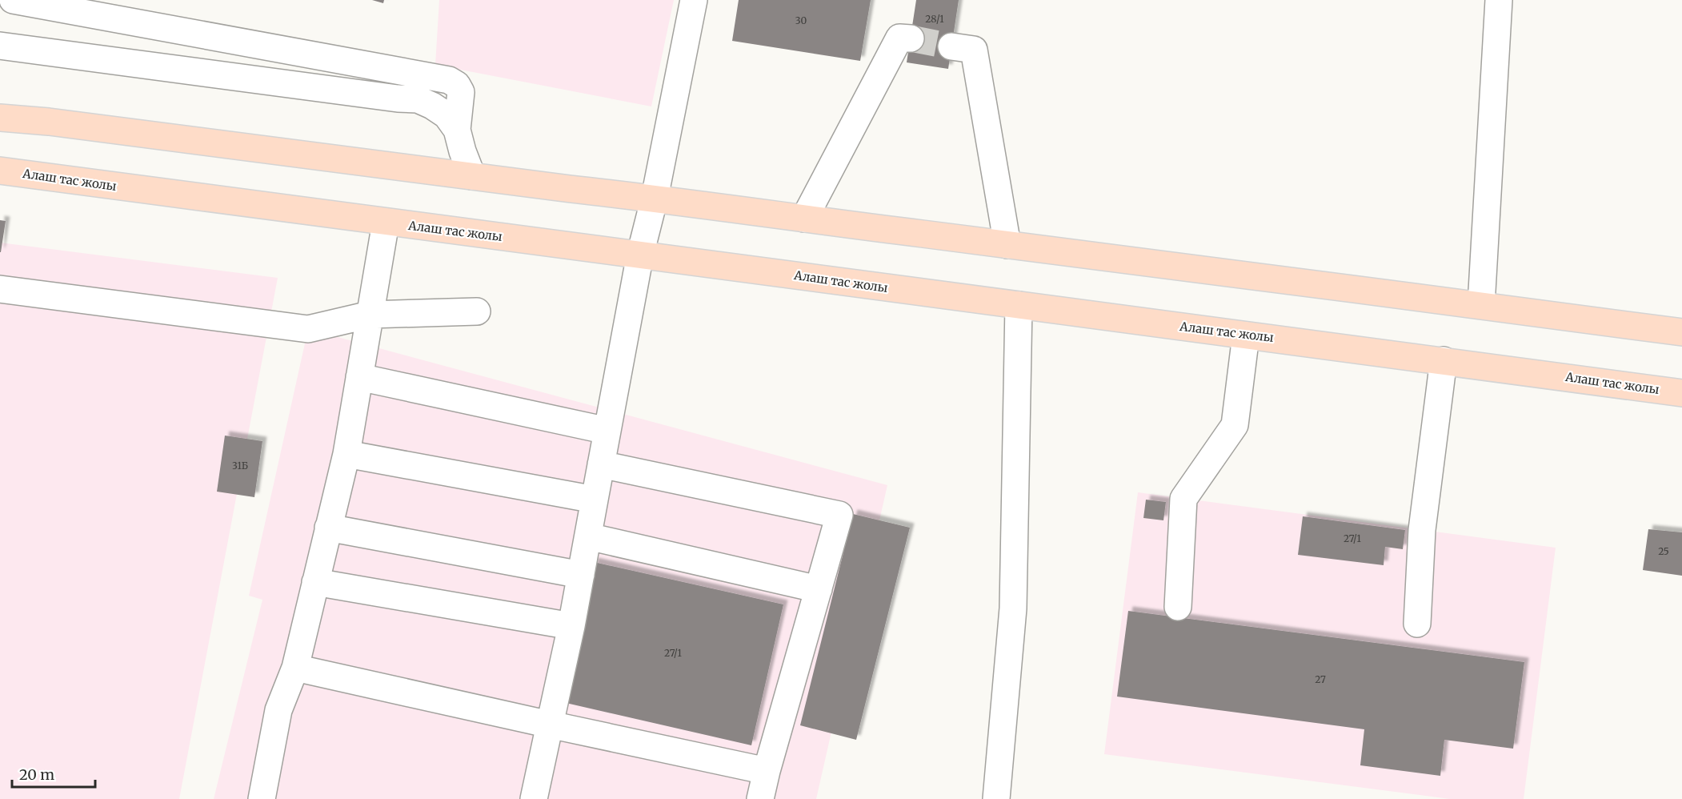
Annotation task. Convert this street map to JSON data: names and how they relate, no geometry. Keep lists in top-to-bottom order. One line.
{"streets":{"main road":["Алаш тас жолы"]},"house_numbers":["28/1","30","31Б","27/1","25","27/1","27"],"scale_bar":"20 m"}
